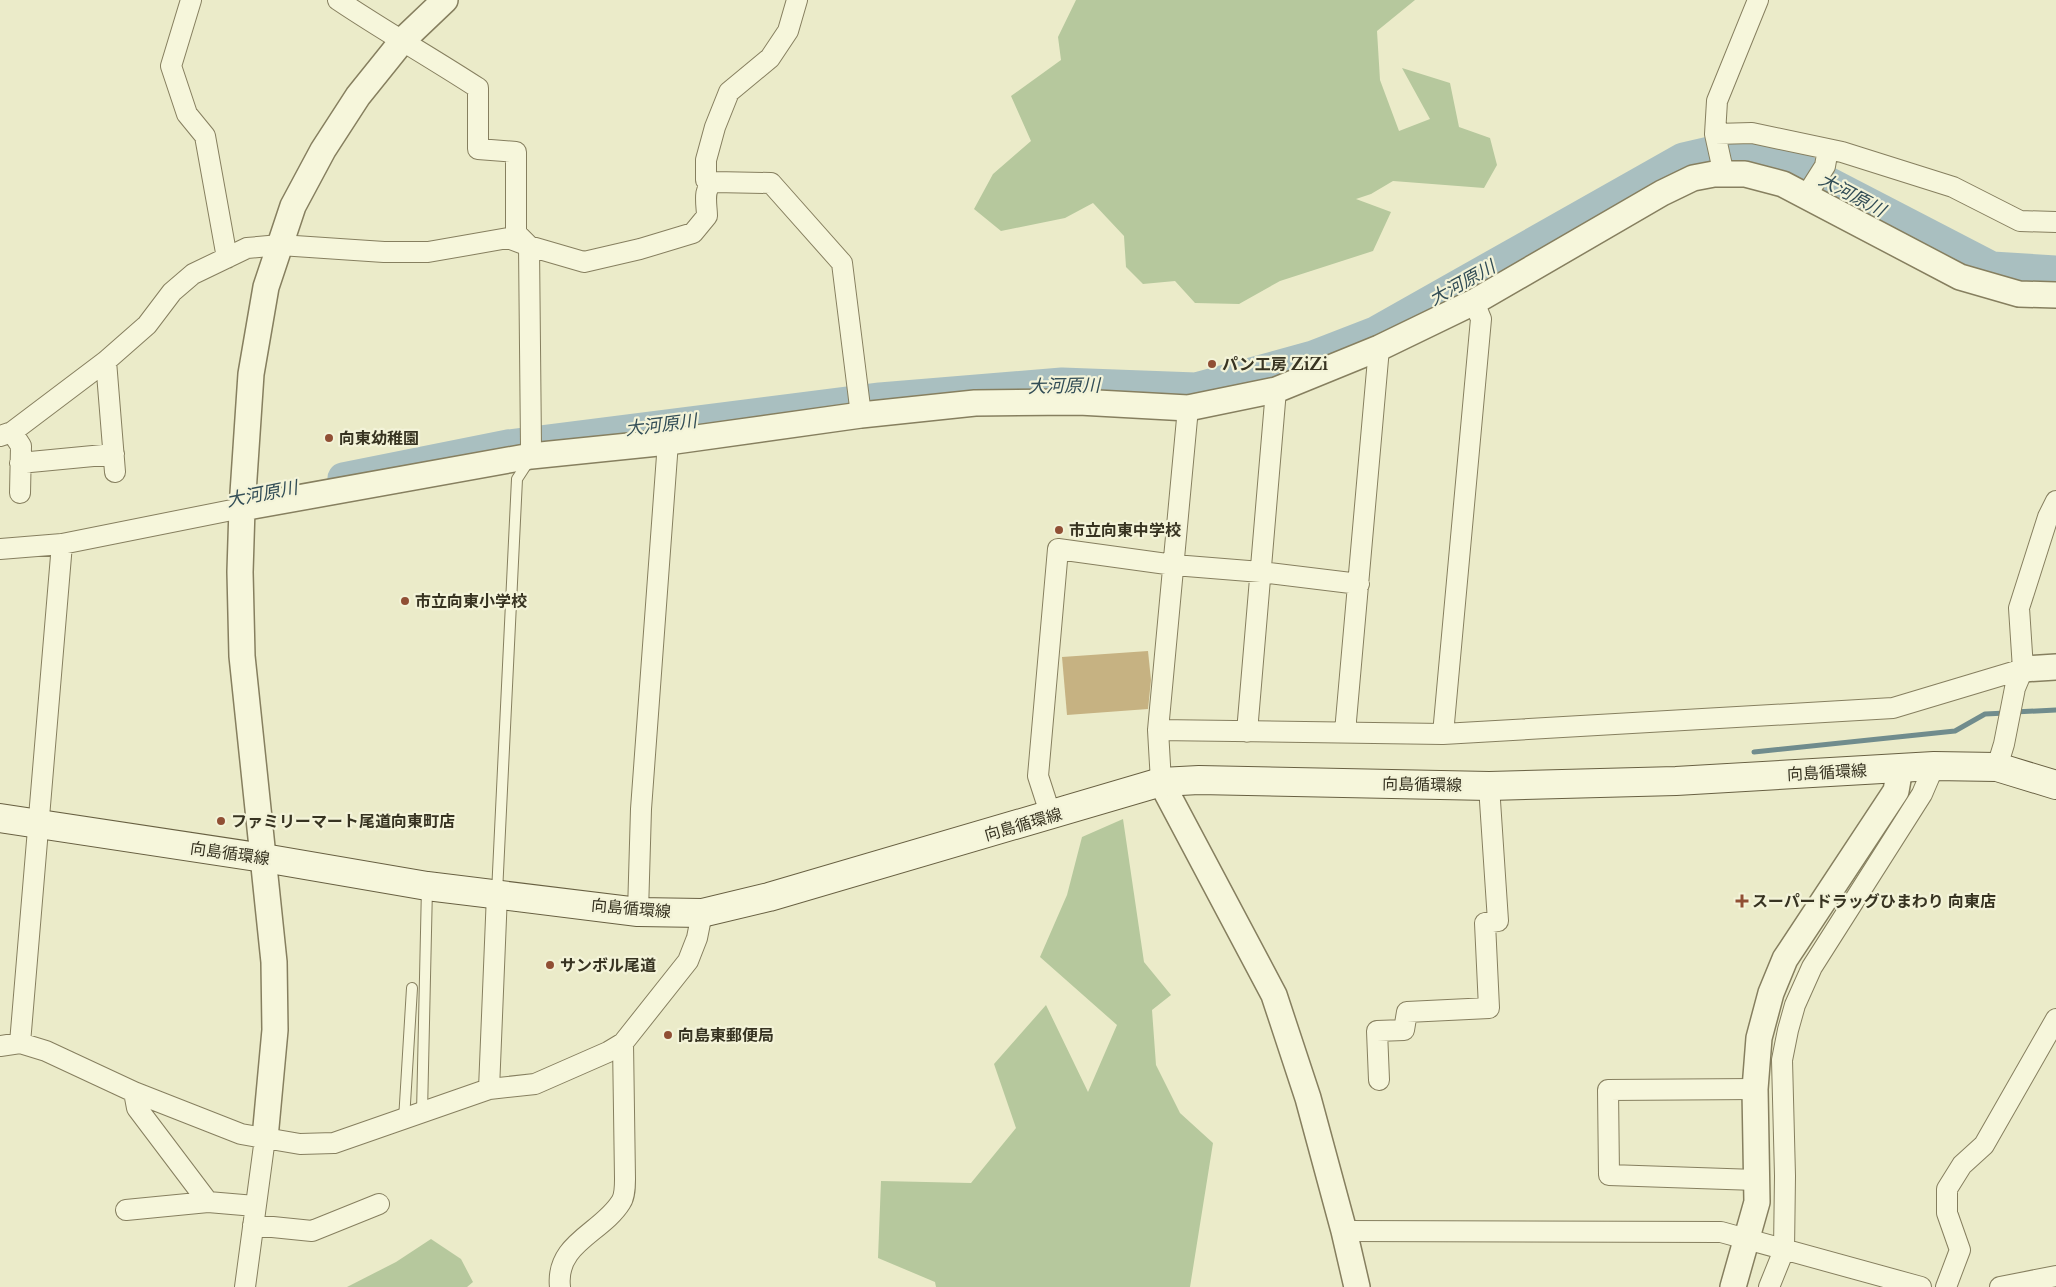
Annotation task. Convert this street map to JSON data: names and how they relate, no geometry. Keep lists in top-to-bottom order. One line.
{"streets":{"main road":["向島循環線"]},"water":["大河原川"],"places":{"other":["パン工房 ZiZi","向東幼稚園","市立向東中学校","市立向東小学校","ファミリーマート尾道向東町店","サンボル尾道","向島東郵便局"],"health":["スーパードラッグひまわり 向東店"]}}
